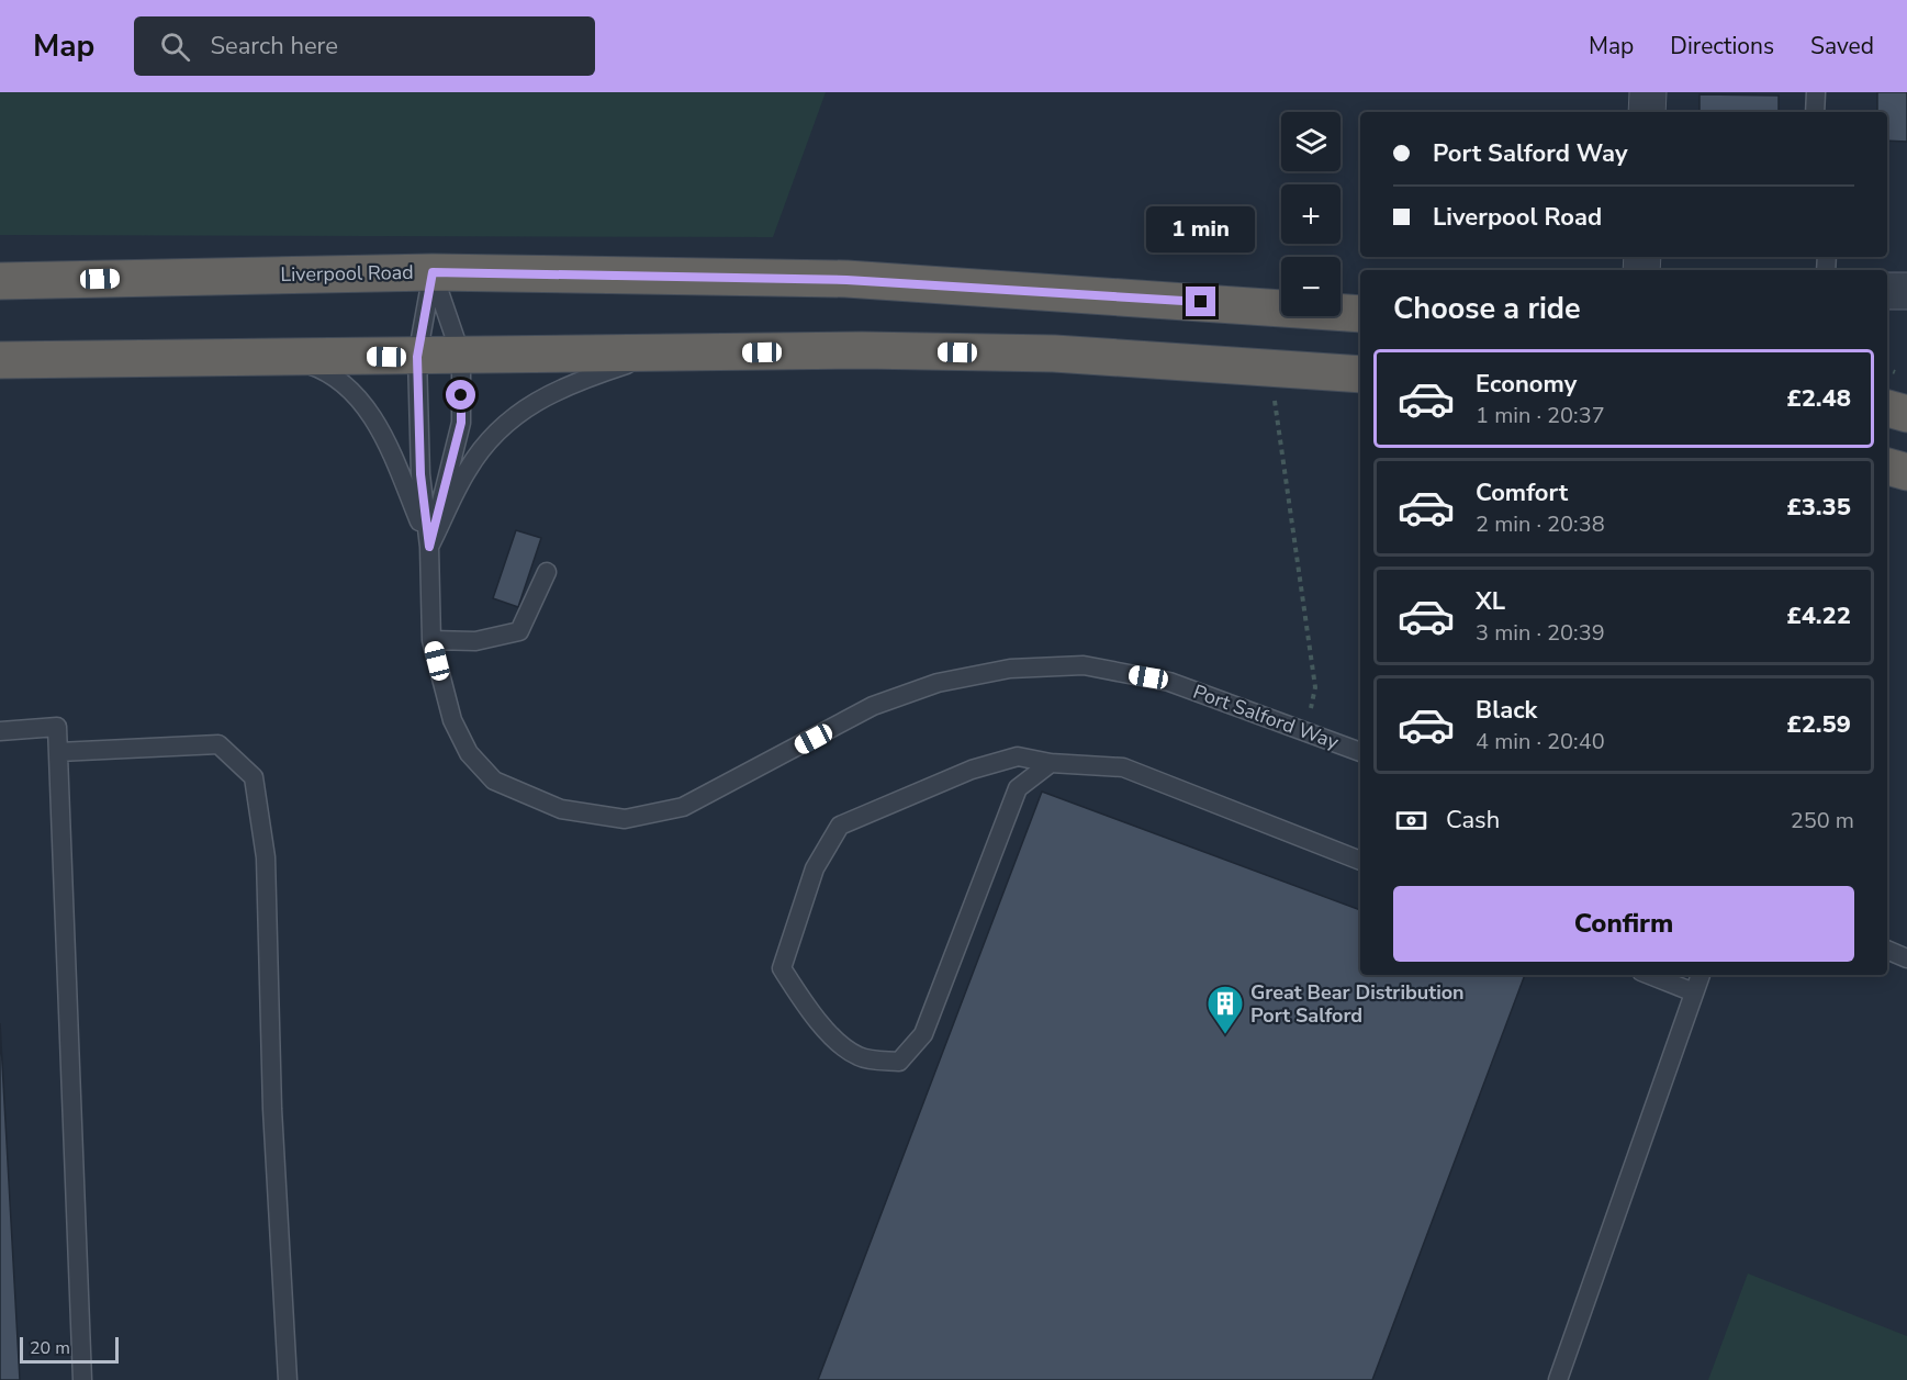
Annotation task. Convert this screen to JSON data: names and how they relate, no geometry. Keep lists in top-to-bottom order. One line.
{"streets":{"highway":["Liverpool Road"],"lane":["Port Salford Way"]},"crossings":[["Liverpool Road","Port Salford Way"]],"places":{"building":["Great Bear Distribution Port Salford"]},"scale_bar":"20 m","page":{"header":"Map","search":"Search here","nav":["Map","Directions","Saved"],"map_buttons":["+","−"],"banner":["Port Salford Way","Liverpool Road"],"bubble":"1 min","heading":"Choose a ride","list":[{"name":"Economy","note":"1 min · 20:37","value":"£2.48"},{"name":"Comfort","note":"2 min · 20:38","value":"£3.35"},{"name":"XL","note":"3 min · 20:39","value":"£4.22"},{"name":"Black","note":"4 min · 20:40","value":"£2.59"}],"pay":["Cash","250 m"],"buttons":"Confirm","scale":"20 m"}}
